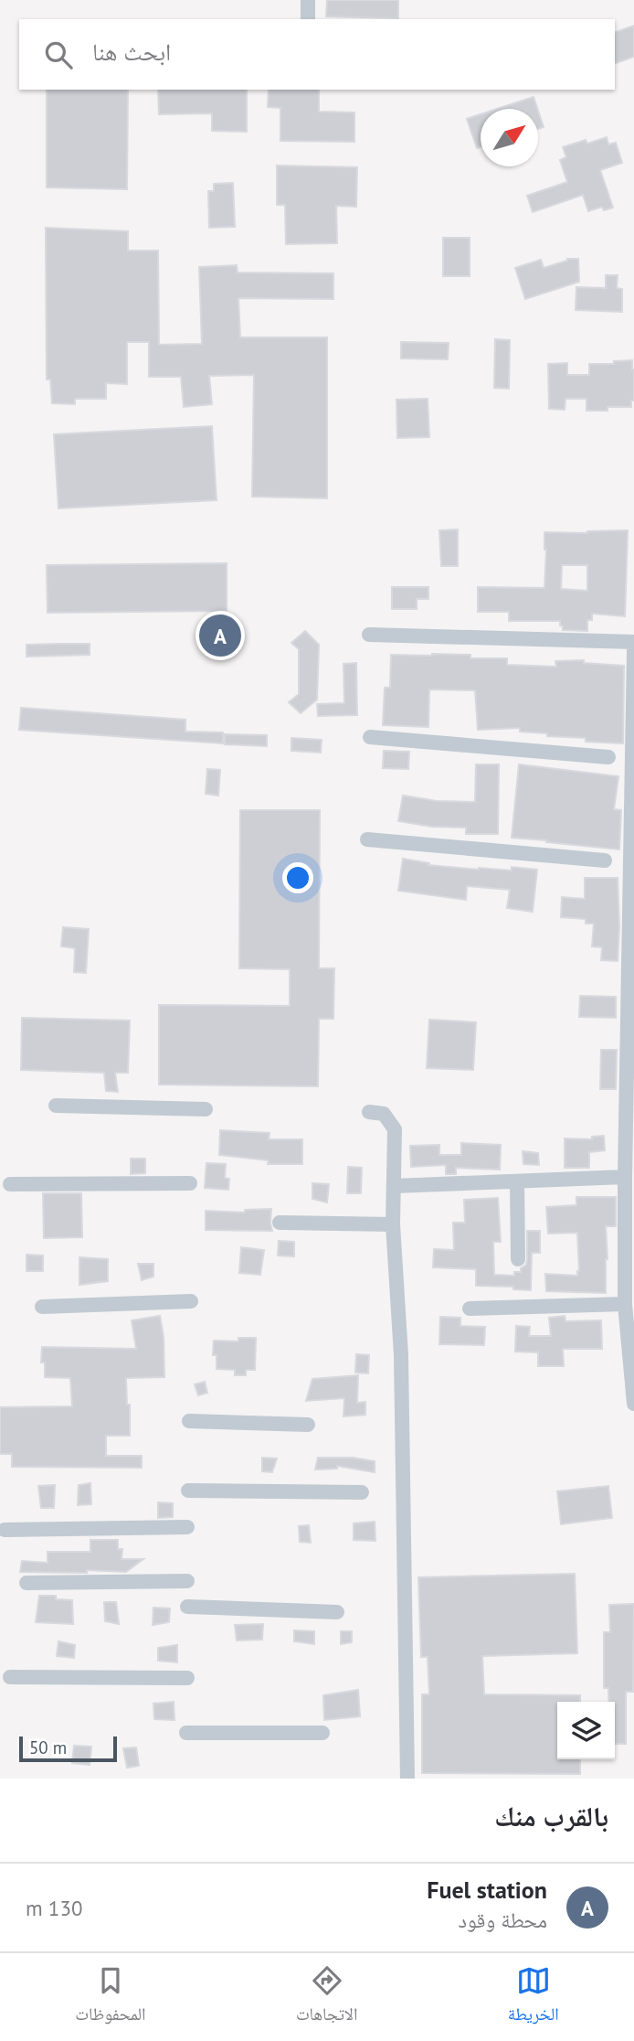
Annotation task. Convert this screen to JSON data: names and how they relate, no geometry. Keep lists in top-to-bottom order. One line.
{"scale_bar":"50 m","north":"top right","page":{"search":"ابحث هنا","pins":"A","scale":"50 m","heading":"بالقرب منك","list":[{"mark":"A","name":"Fuel station","note":"محطة وقود","value":"130 m"}],"nav":["الخريطة","الاتجاهات","المحفوظات"]}}
